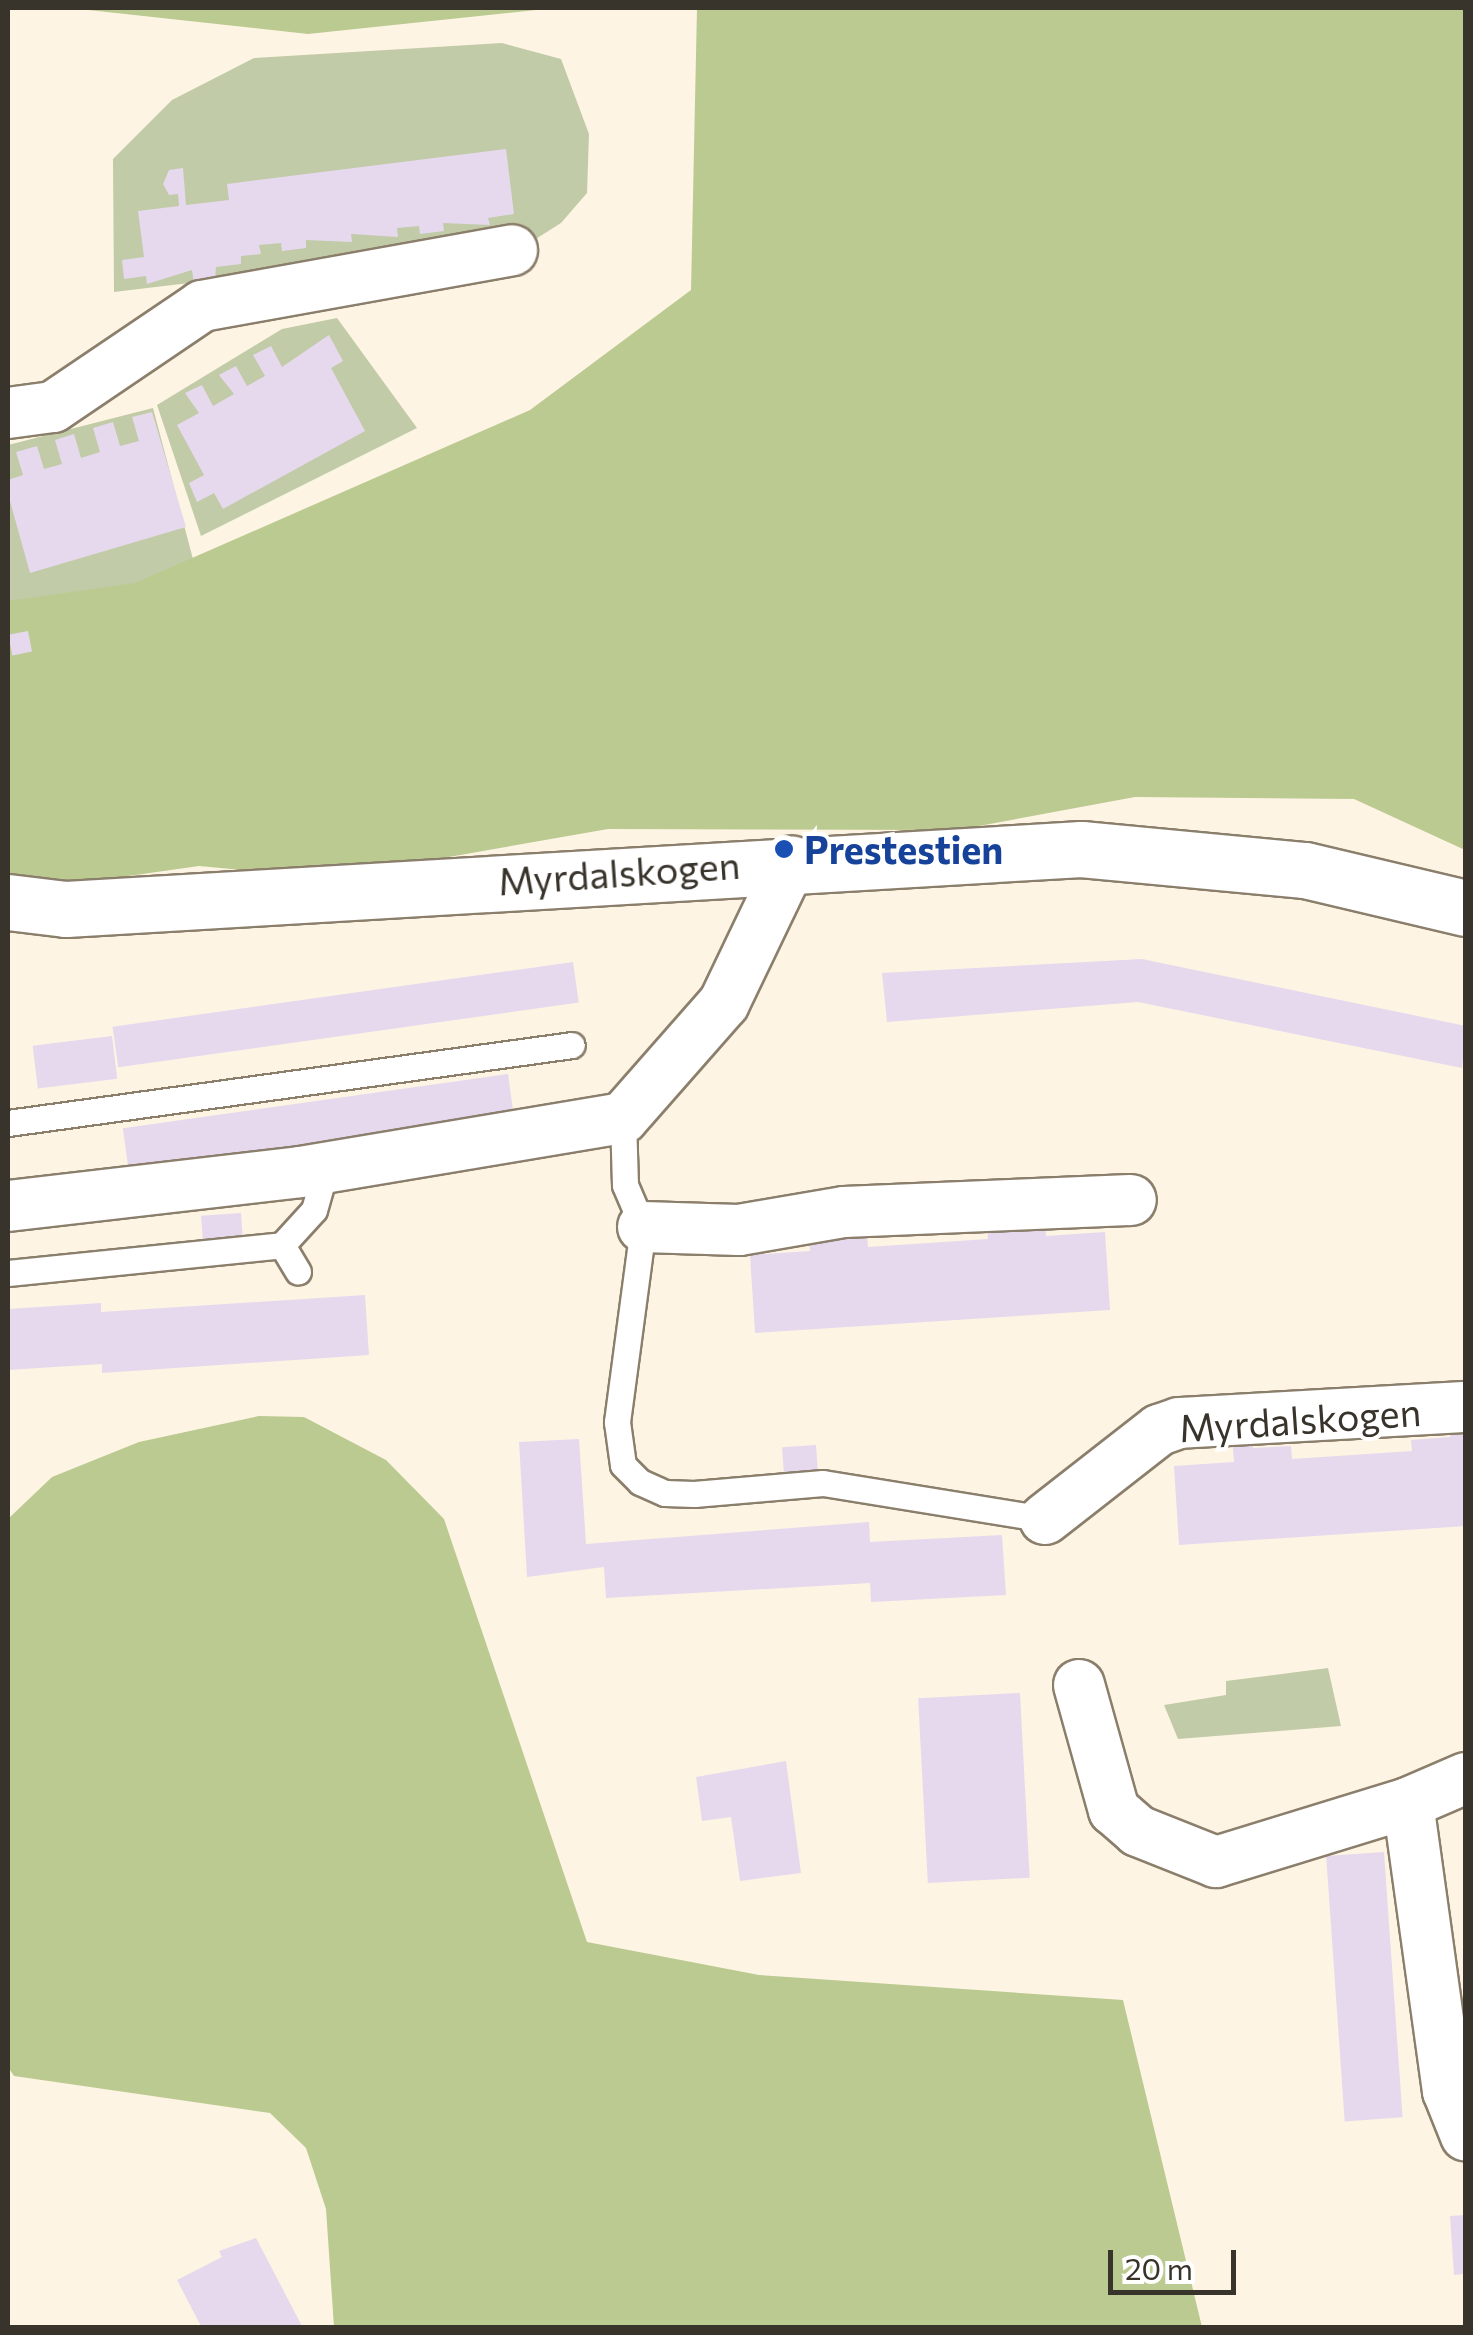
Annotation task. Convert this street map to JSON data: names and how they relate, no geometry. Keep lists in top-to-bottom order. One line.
{"streets":{"main road":["Myrdalskogen"]},"places":["Prestestien"],"scale_bar":"20 m"}
